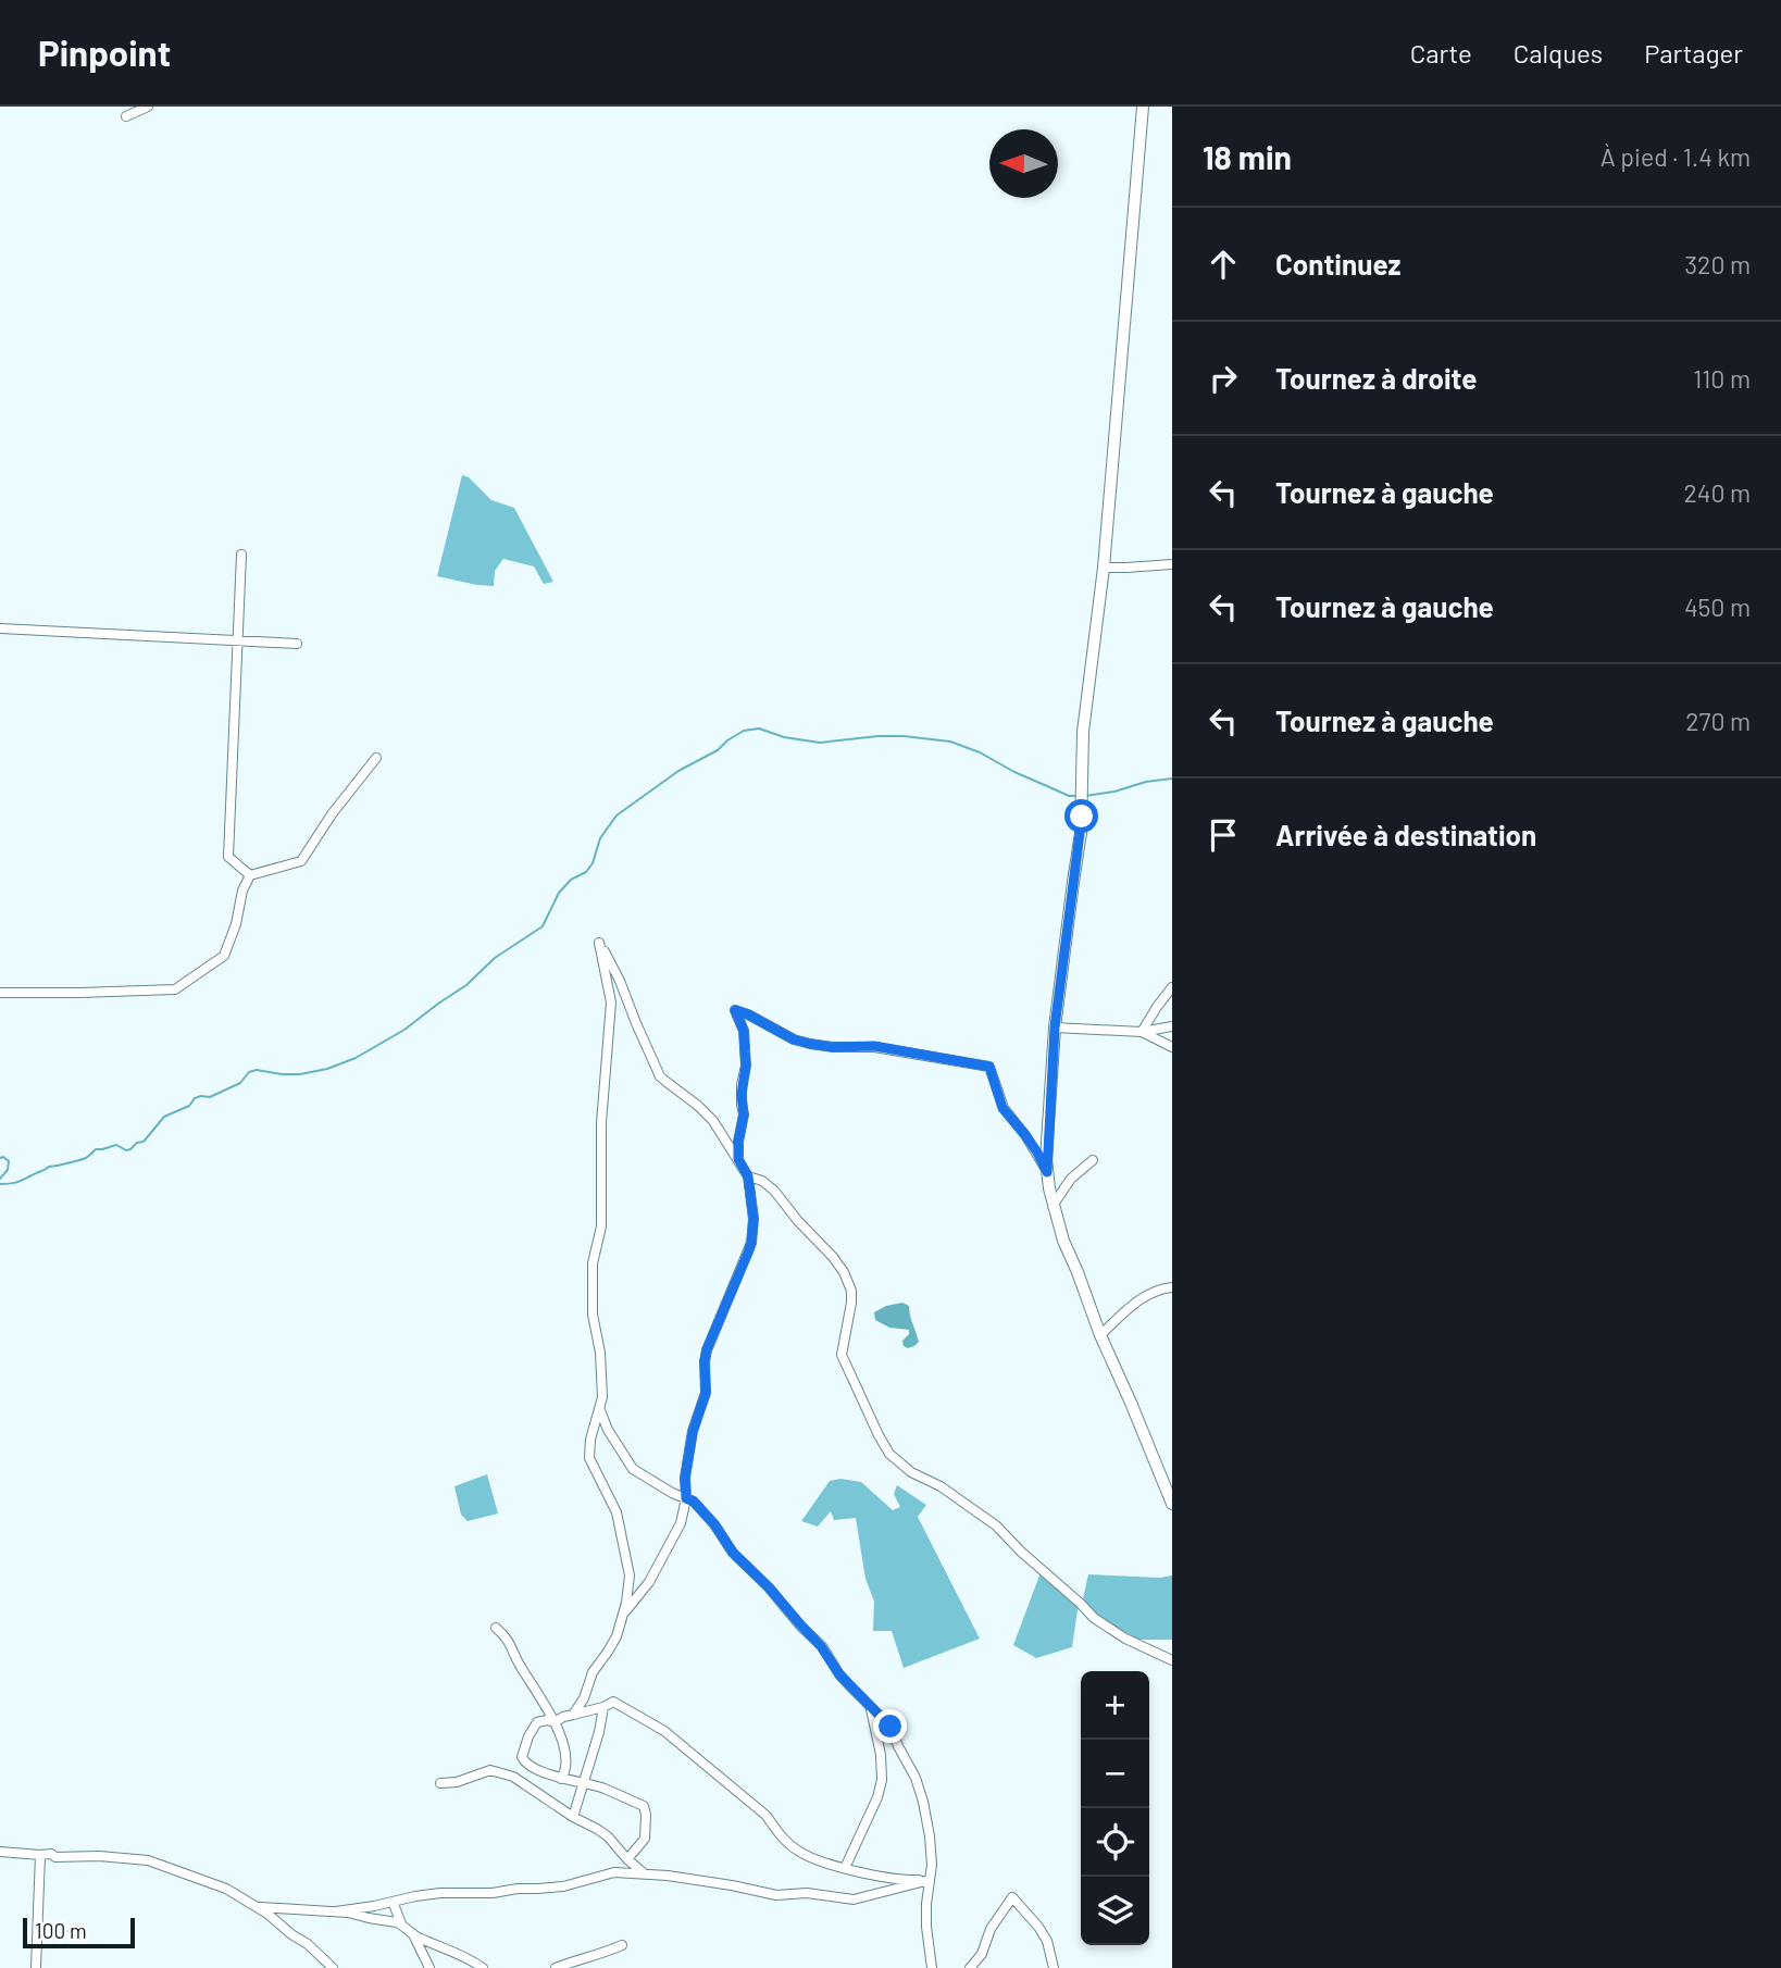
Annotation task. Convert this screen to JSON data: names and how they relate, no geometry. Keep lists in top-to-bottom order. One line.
{"scale_bar":"100 m","north":"left","page":{"header":"Pinpoint","nav":["Carte","Calques","Partager"],"heading":["18 min","À pied · 1.4 km"],"list":[["Continuez","320 m"],["Tournez à droite","110 m"],["Tournez à gauche","240 m"],["Tournez à gauche","450 m"],["Tournez à gauche","270 m"],"Arrivée à destination"],"map_buttons":["+","−"],"scale":"100 m"}}
